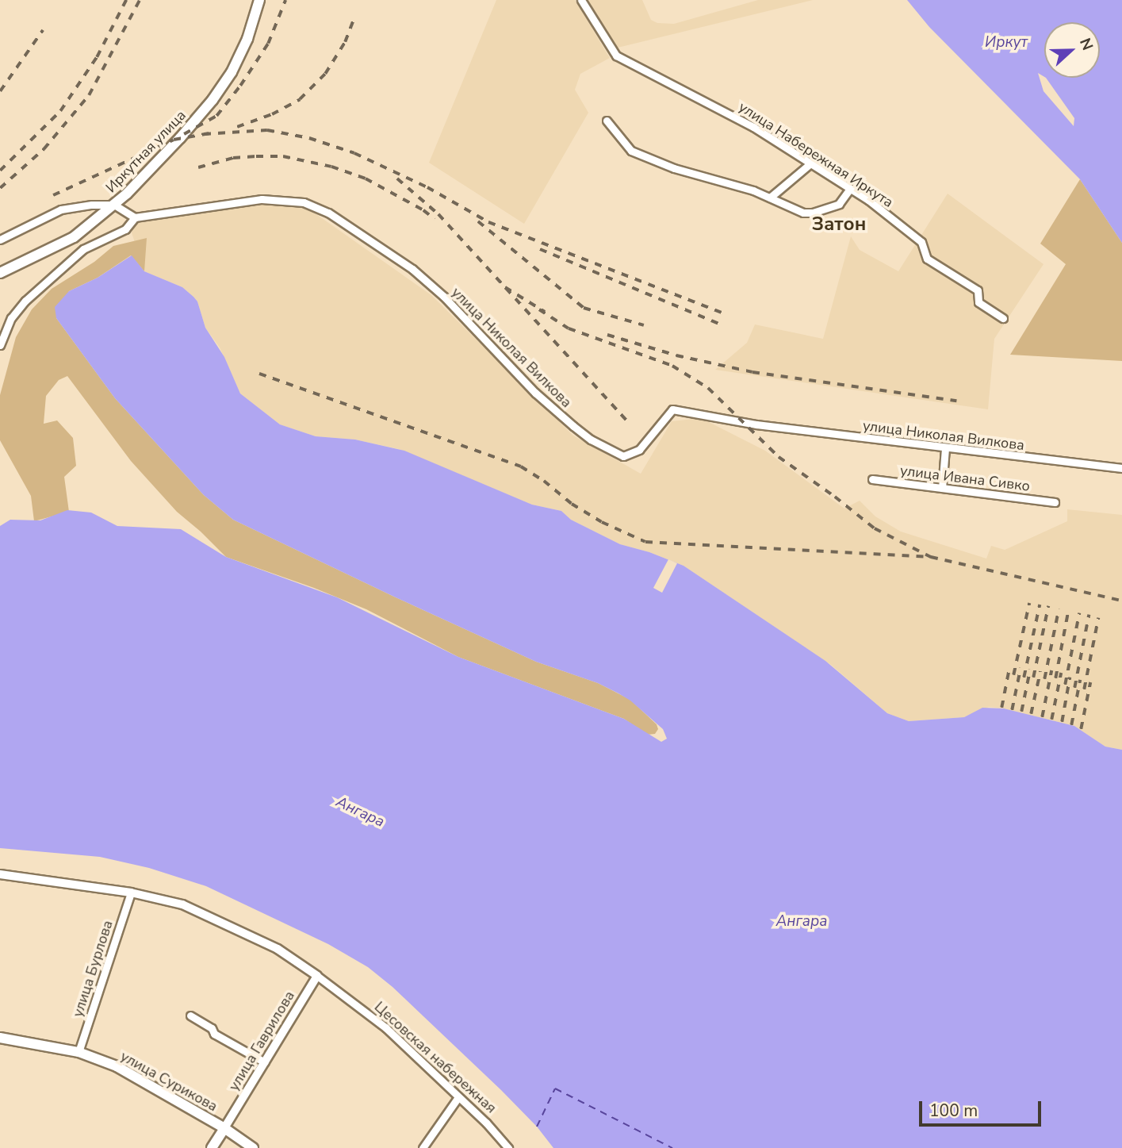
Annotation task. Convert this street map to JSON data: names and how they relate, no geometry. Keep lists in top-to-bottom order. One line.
{"streets":{"main road":["Иркутная улица","улица Гаврилова","улица Сурикова"],"street":["улица Набережная Иркута","улица Николая Вилкова","улица Ивана Сивко","улица Бурлова","Цесовская набережная"]},"crossings":[["улица Бурлова","Цесовская набережная"],["улица Бурлова","улица Сурикова"],["улица Гаврилова","Цесовская набережная"],["улица Гаврилова","улица Сурикова"]],"districts":["Затон"],"water":["Иркут","Ангара"],"scale_bar":"100 m","north":"right"}
